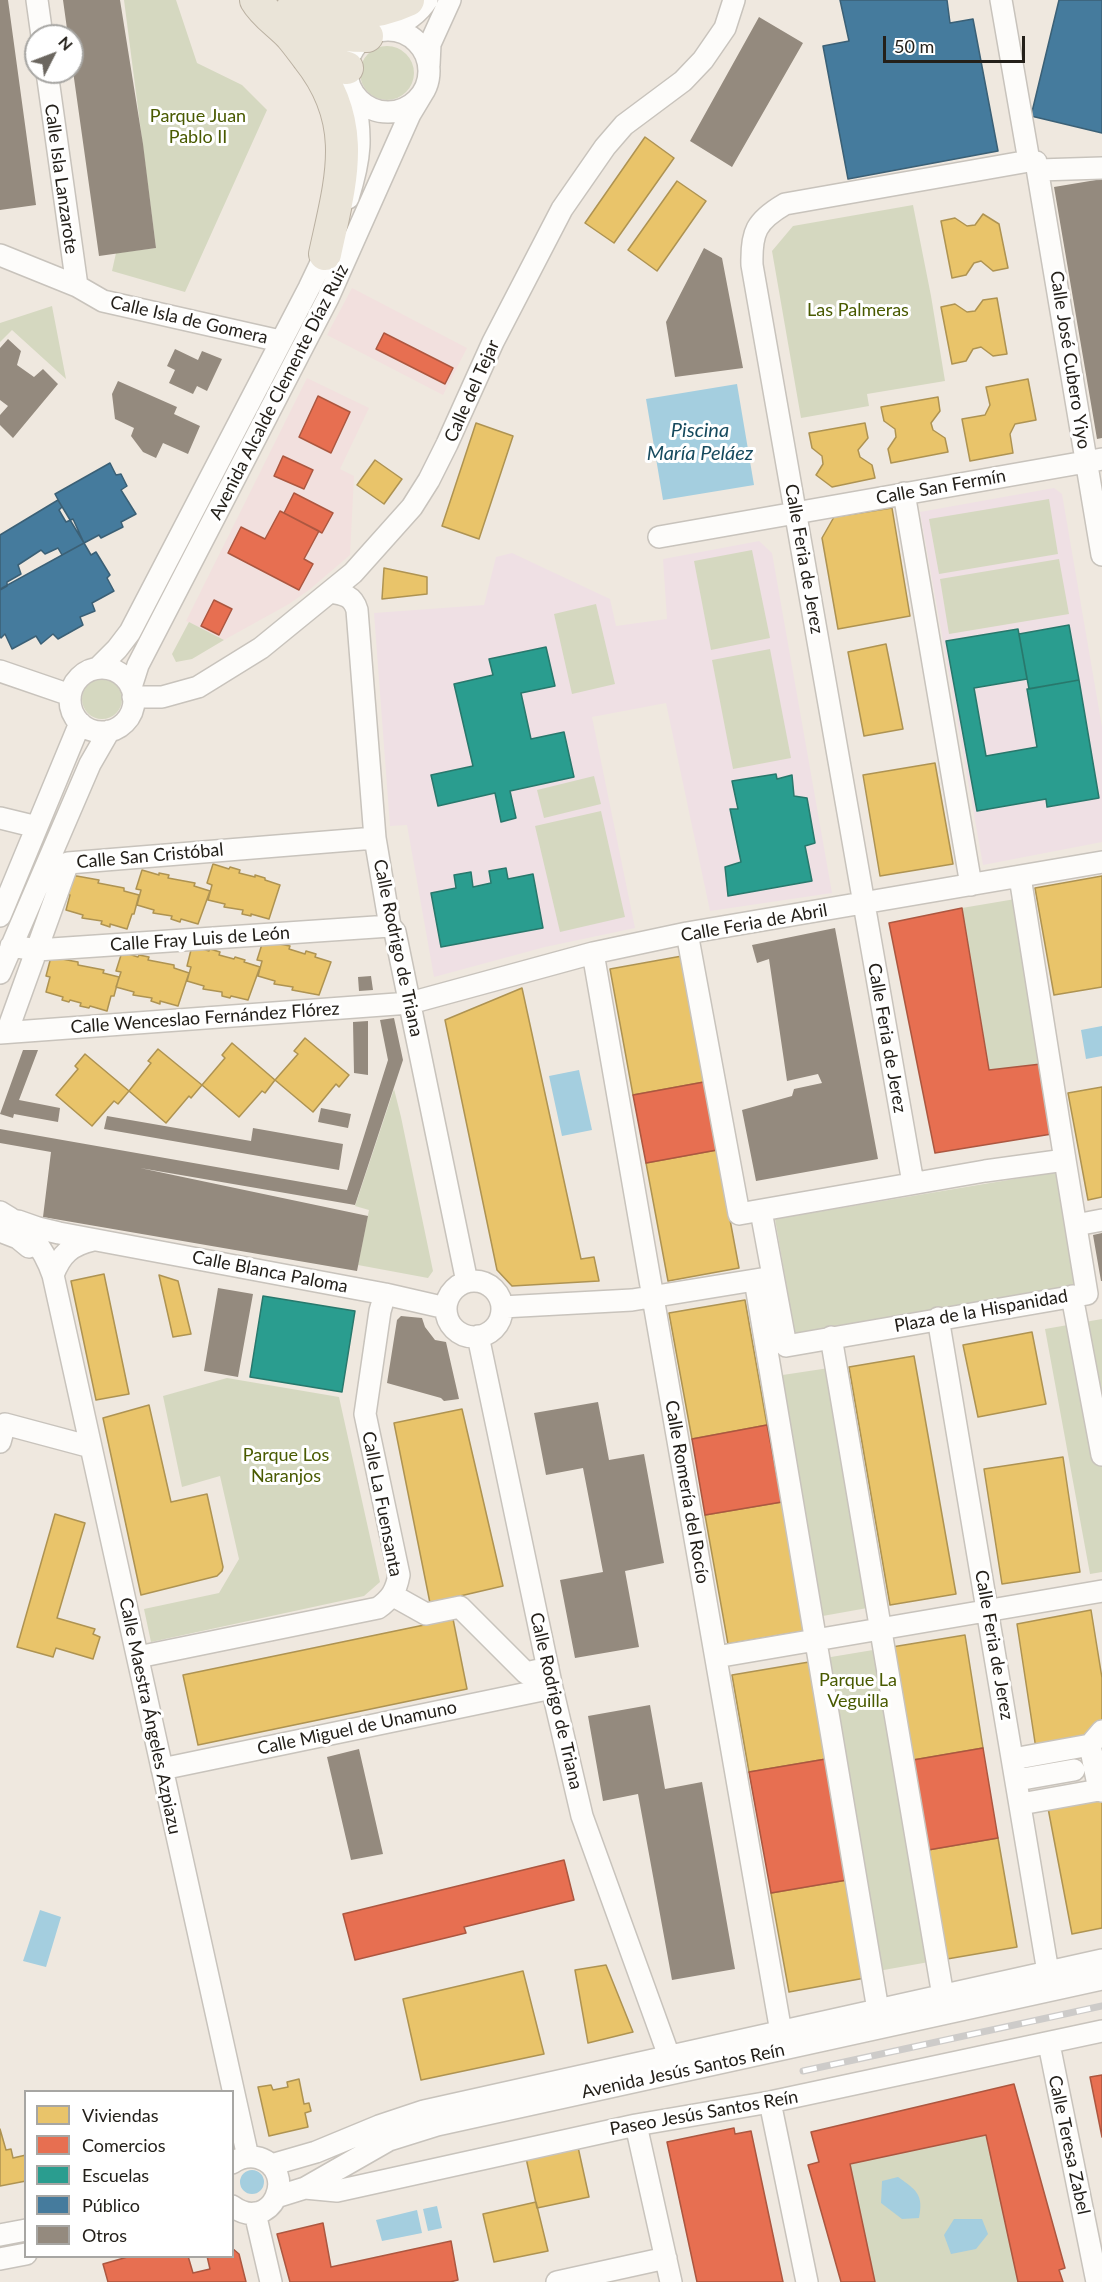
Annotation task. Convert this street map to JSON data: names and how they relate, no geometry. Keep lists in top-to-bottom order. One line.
{"streets":{"street":["Calle Isla Lanzarote","Calle Isla de Gomera","Calle José Cubero Yiyo","Calle del Tejar","Avenida Alcalde Clemente Díaz Ruiz","Calle San Fermín","Calle Feria de Jerez","Calle San Cristóbal","Calle Feria de Abril","Calle Fray Luis de León","Calle Rodrigo de Triana","Calle Wenceslao Fernández Flórez","Calle Blanca Paloma","Plaza de la Hispanidad","Calle Romería del Rocío","Calle La Fuensanta","Calle Maestra Ángeles Azpiazu","Calle Miguel de Unamuno","Avenida Jesús Santos Reín","Paseo Jesús Santos Reín","Calle Teresa Zabel"]},"crossings":[["Calle Isla Lanzarote","Calle Isla de Gomera"],["Calle Isla de Gomera","Avenida Alcalde Clemente Díaz Ruiz"],["Calle José Cubero Yiyo","Calle San Fermín"],["Calle José Cubero Yiyo","Calle Feria de Jerez"],["Calle del Tejar","Avenida Alcalde Clemente Díaz Ruiz"],["Calle del Tejar","Calle Rodrigo de Triana"],["Calle San Fermín","Calle Feria de Jerez"],["Calle Feria de Jerez","Calle Feria de Abril"],["Calle Feria de Jerez","Plaza de la Hispanidad"],["Calle Feria de Jerez","Avenida Jesús Santos Reín"],["Calle San Cristóbal","Calle Fray Luis de León"],["Calle San Cristóbal","Calle Rodrigo de Triana"],["Calle San Cristóbal","Calle Wenceslao Fernández Flórez"],["Calle Feria de Abril","Calle Rodrigo de Triana"],["Calle Feria de Abril","Calle Wenceslao Fernández Flórez"],["Calle Feria de Abril","Plaza de la Hispanidad"],["Calle Feria de Abril","Calle Romería del Rocío"],["Calle Fray Luis de León","Calle Rodrigo de Triana"],["Calle Rodrigo de Triana","Calle Wenceslao Fernández Flórez"],["Calle Rodrigo de Triana","Calle Blanca Paloma"],["Calle Rodrigo de Triana","Calle Miguel de Unamuno"],["Calle Rodrigo de Triana","Avenida Jesús Santos Reín"],["Calle Blanca Paloma","Calle La Fuensanta"],["Calle Blanca Paloma","Calle Maestra Ángeles Azpiazu"],["Calle Romería del Rocío","Avenida Jesús Santos Reín"],["Calle La Fuensanta","Calle Maestra Ángeles Azpiazu"],["Calle Maestra Ángeles Azpiazu","Calle Miguel de Unamuno"],["Avenida Jesús Santos Reín","Paseo Jesús Santos Reín"],["Paseo Jesús Santos Reín","Calle Teresa Zabel"]],"water":["Piscina María Peláez"],"parks":["Parque Juan Pablo II","Las Palmeras","Parque Los Naranjos","Parque La Veguilla"],"legend":["Viviendas","Comercios","Escuelas","Público","Otros"],"scale_bar":"50 m","north":"top right"}
